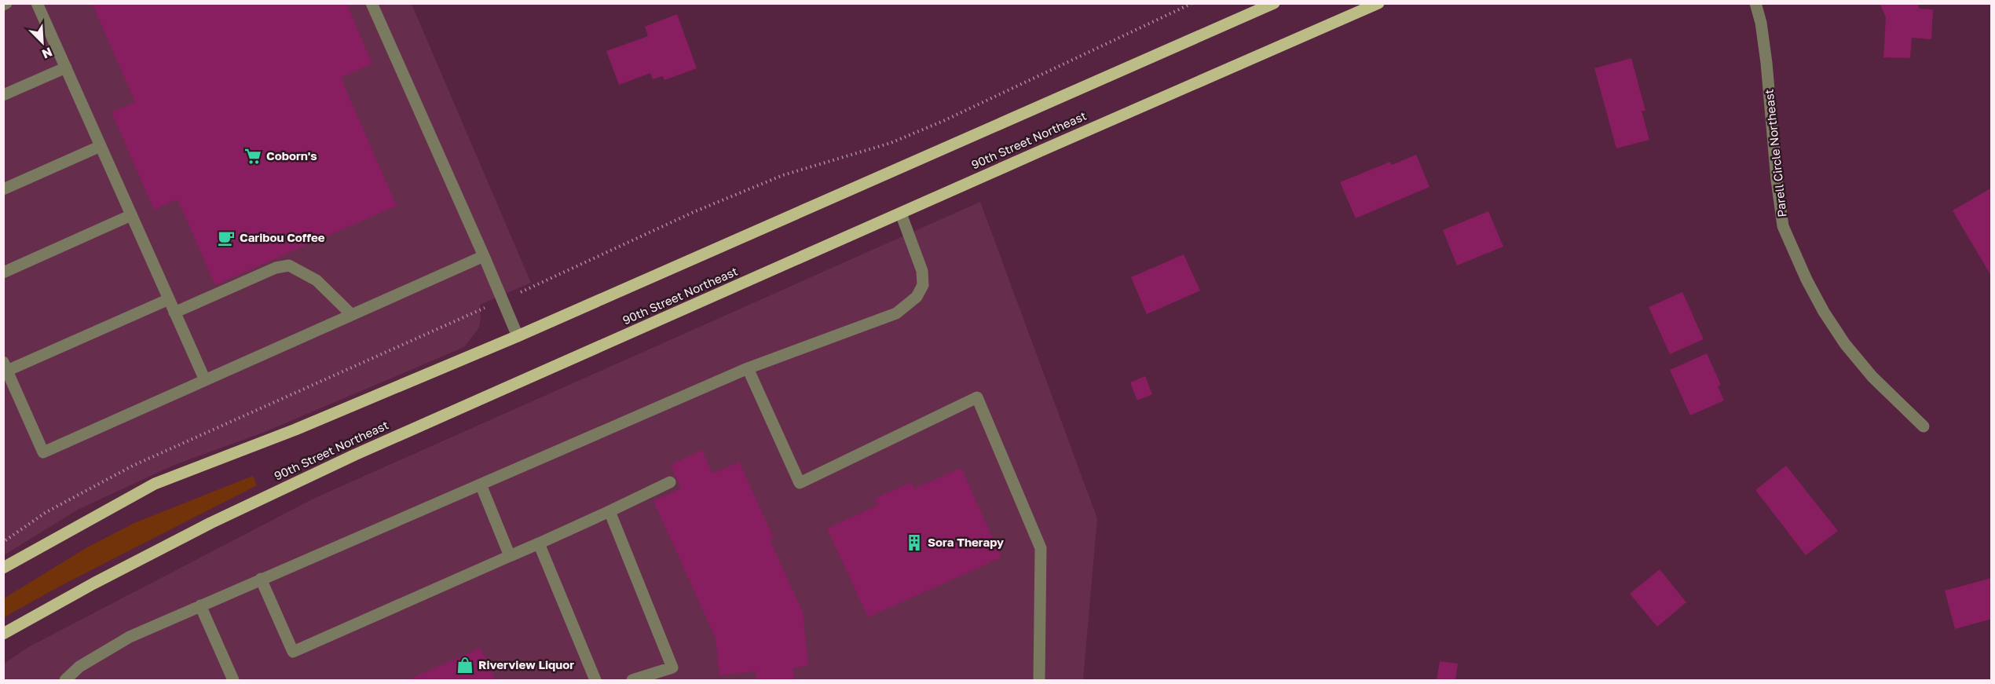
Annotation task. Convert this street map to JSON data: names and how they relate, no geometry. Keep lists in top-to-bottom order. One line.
{"streets":{"main road":["90th Street Northeast"],"street":["Parell Circle Northeast"]},"places":{"supermarket":["Coborn's"],"cafe":["Caribou Coffee"],"building":["Sora Therapy"],"shop":["Riverview Liquor"]},"north":"bottom right"}
